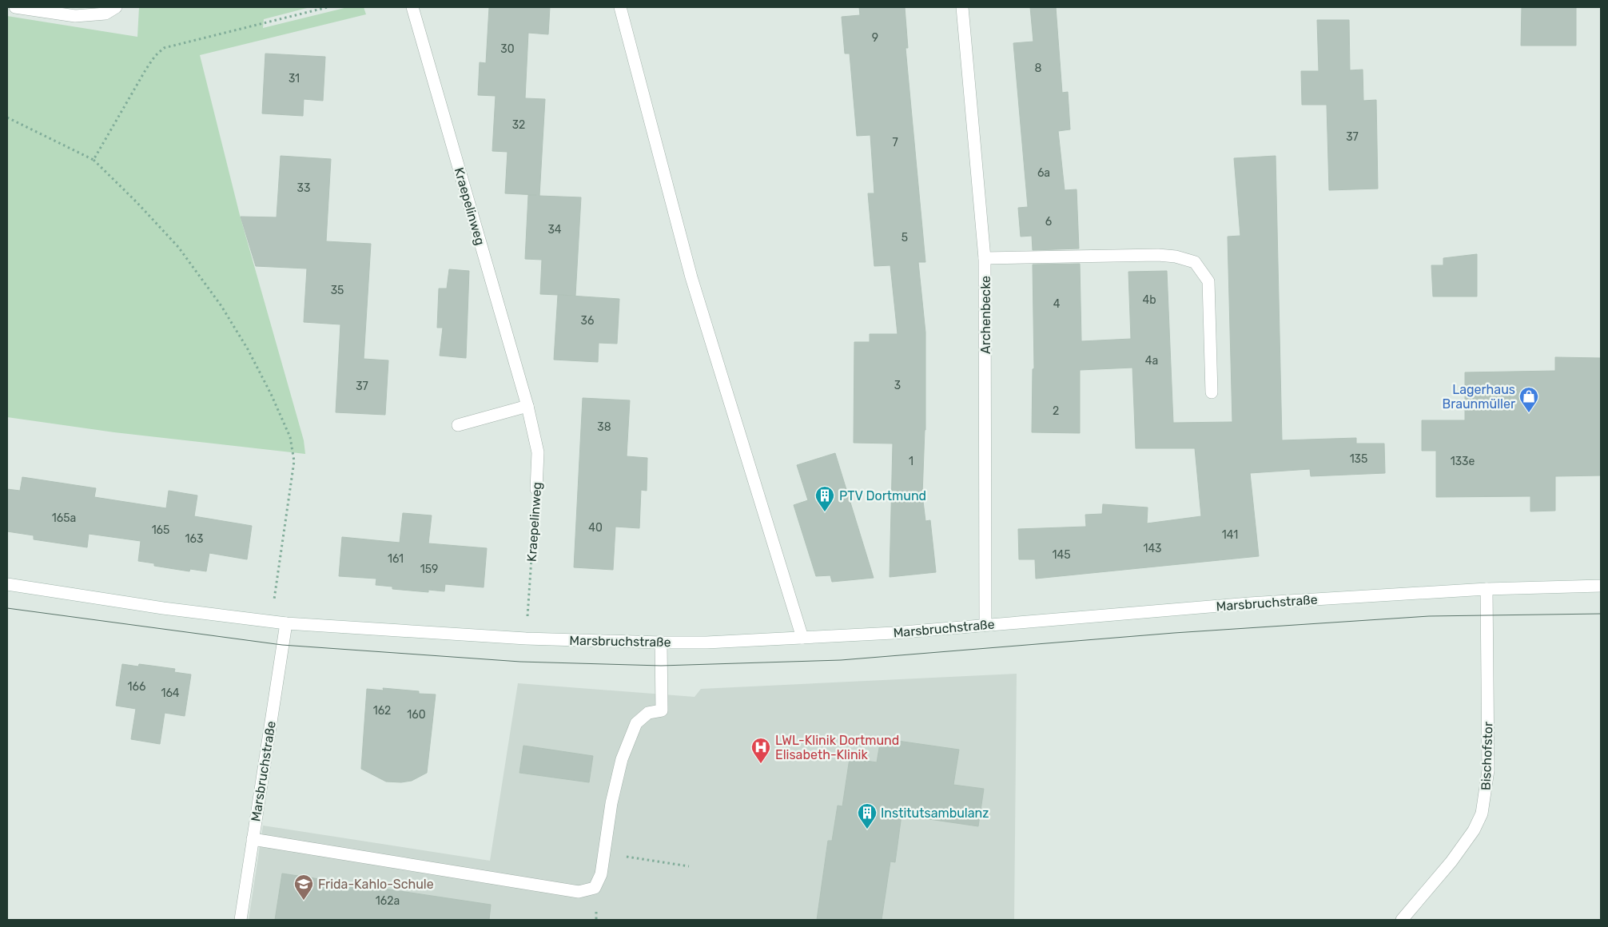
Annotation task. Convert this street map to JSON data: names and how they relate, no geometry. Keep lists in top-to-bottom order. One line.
{"streets":{"street":["Kraepelinweg","Archenbecke","Marsbruchstraße","Bischofstor"]},"crossings":[["Kraepelinweg","Marsbruchstraße"],["Archenbecke","Marsbruchstraße"],["Marsbruchstraße","Bischofstor"]],"places":{"shop":["Lagerhaus Braunmüller"],"building":["PTV Dortmund","Institutsambulanz"],"hospital":["LWL-Klinik Dortmund Elisabeth-Klinik"],"school or university":["Frida-Kahlo-Schule"]},"house_numbers":["9","30","8","31","32","37","7","6a","33","6","34","5","35","4b","4","36","4a","3","37","2","38","135","1","133e","165a","40","165","141","163","143","145","161","159","166","164","162","160","162a"]}
